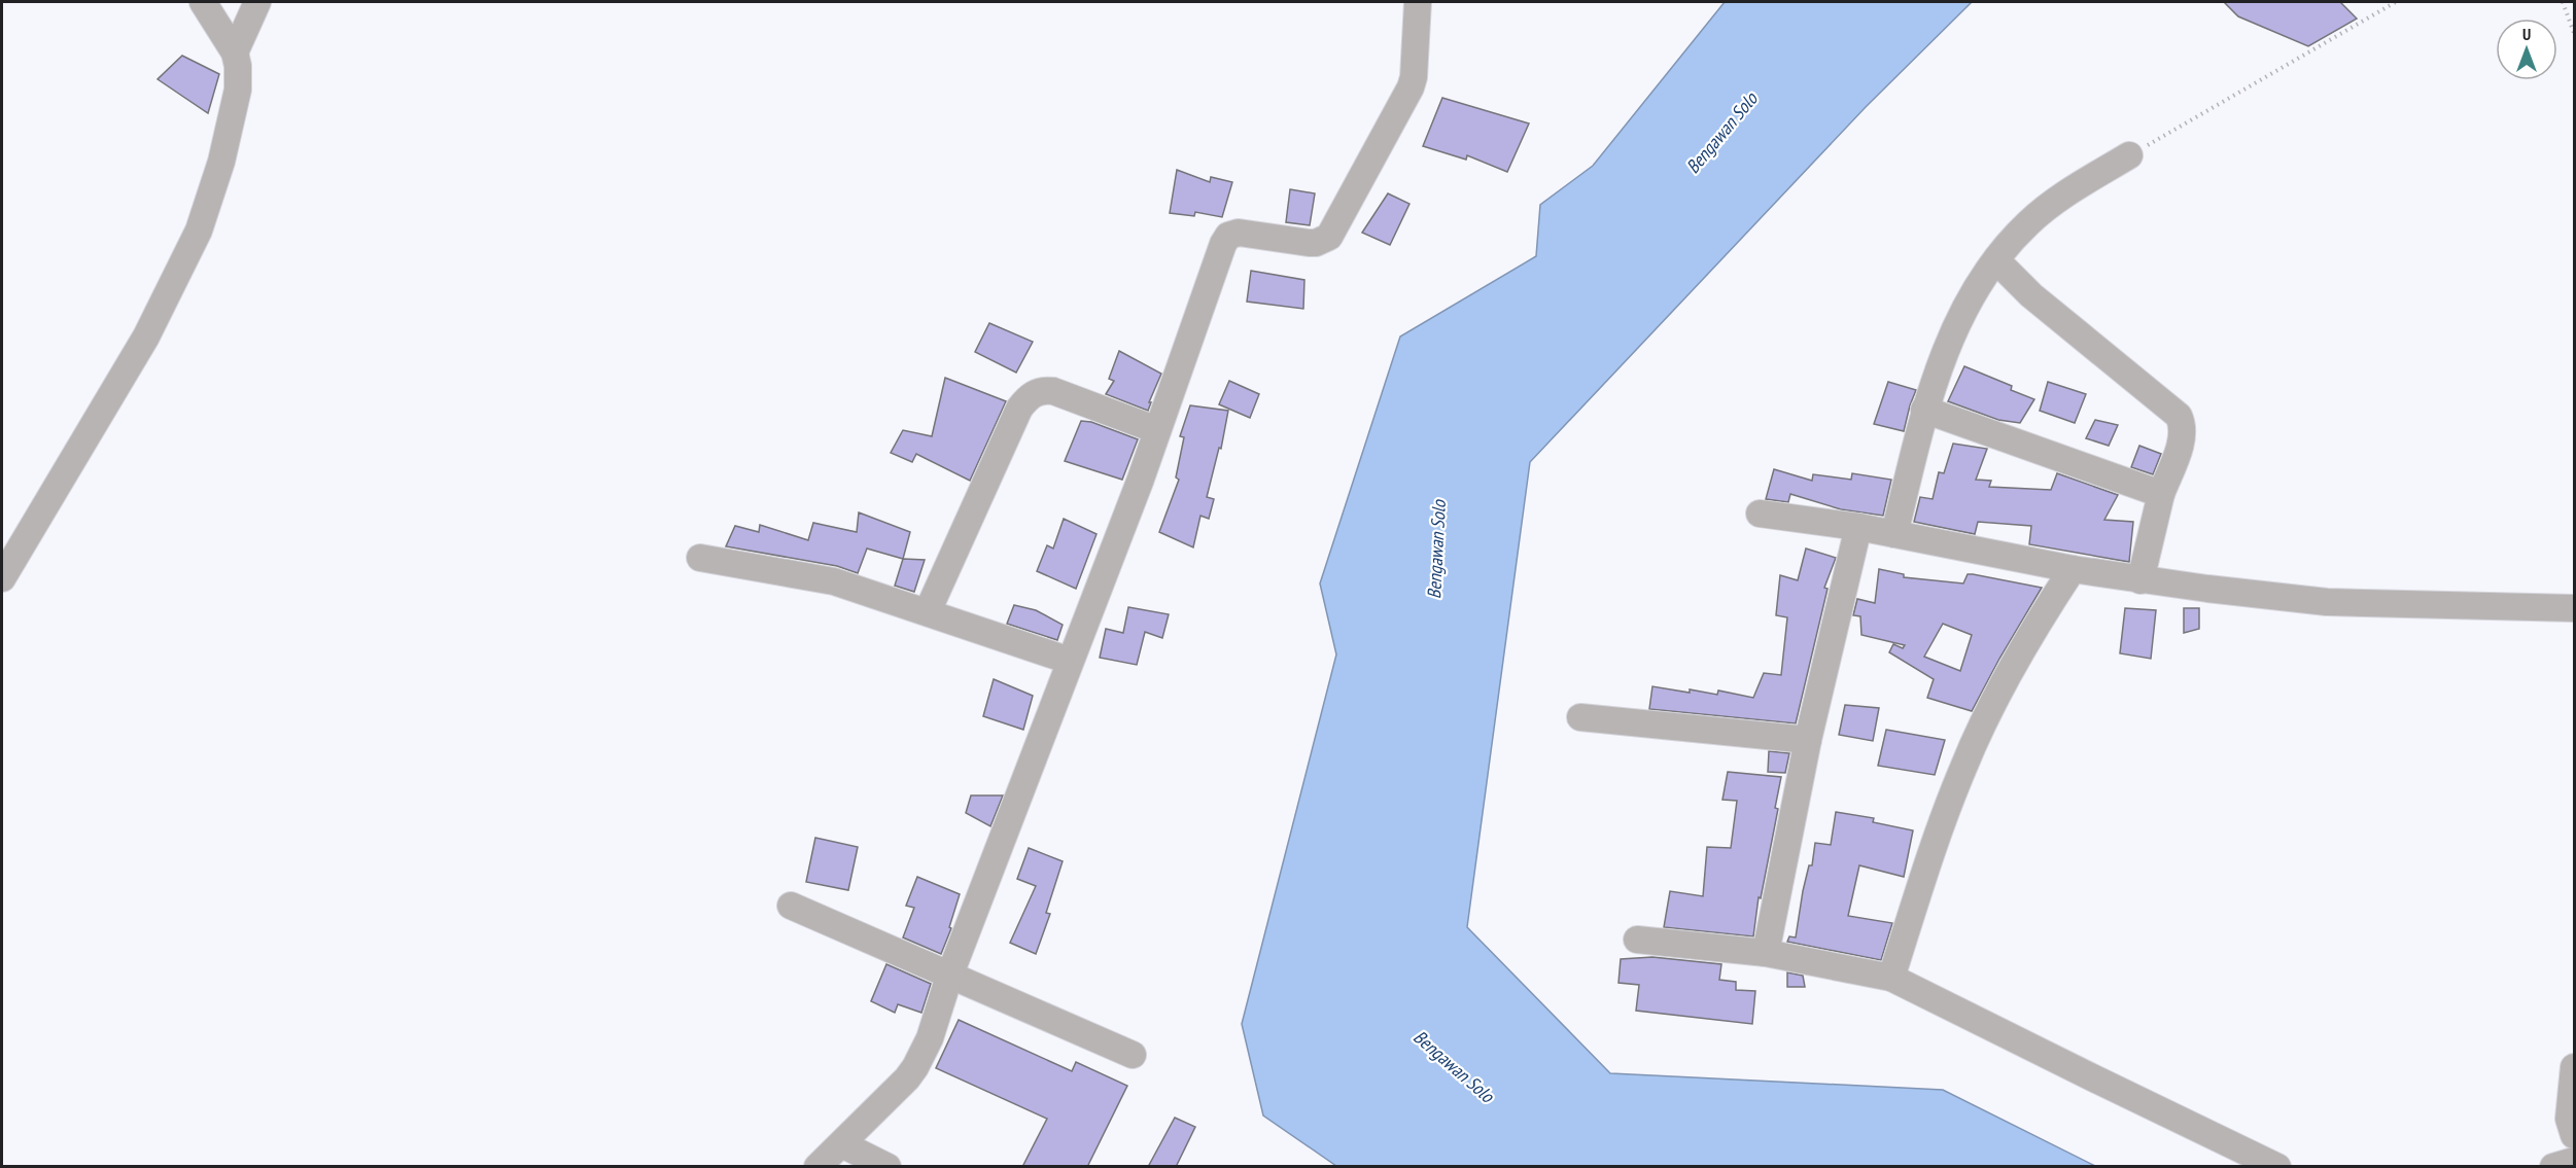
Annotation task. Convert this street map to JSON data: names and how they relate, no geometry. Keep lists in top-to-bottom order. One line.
{"water":["Bengawan Solo"],"north":"top"}
